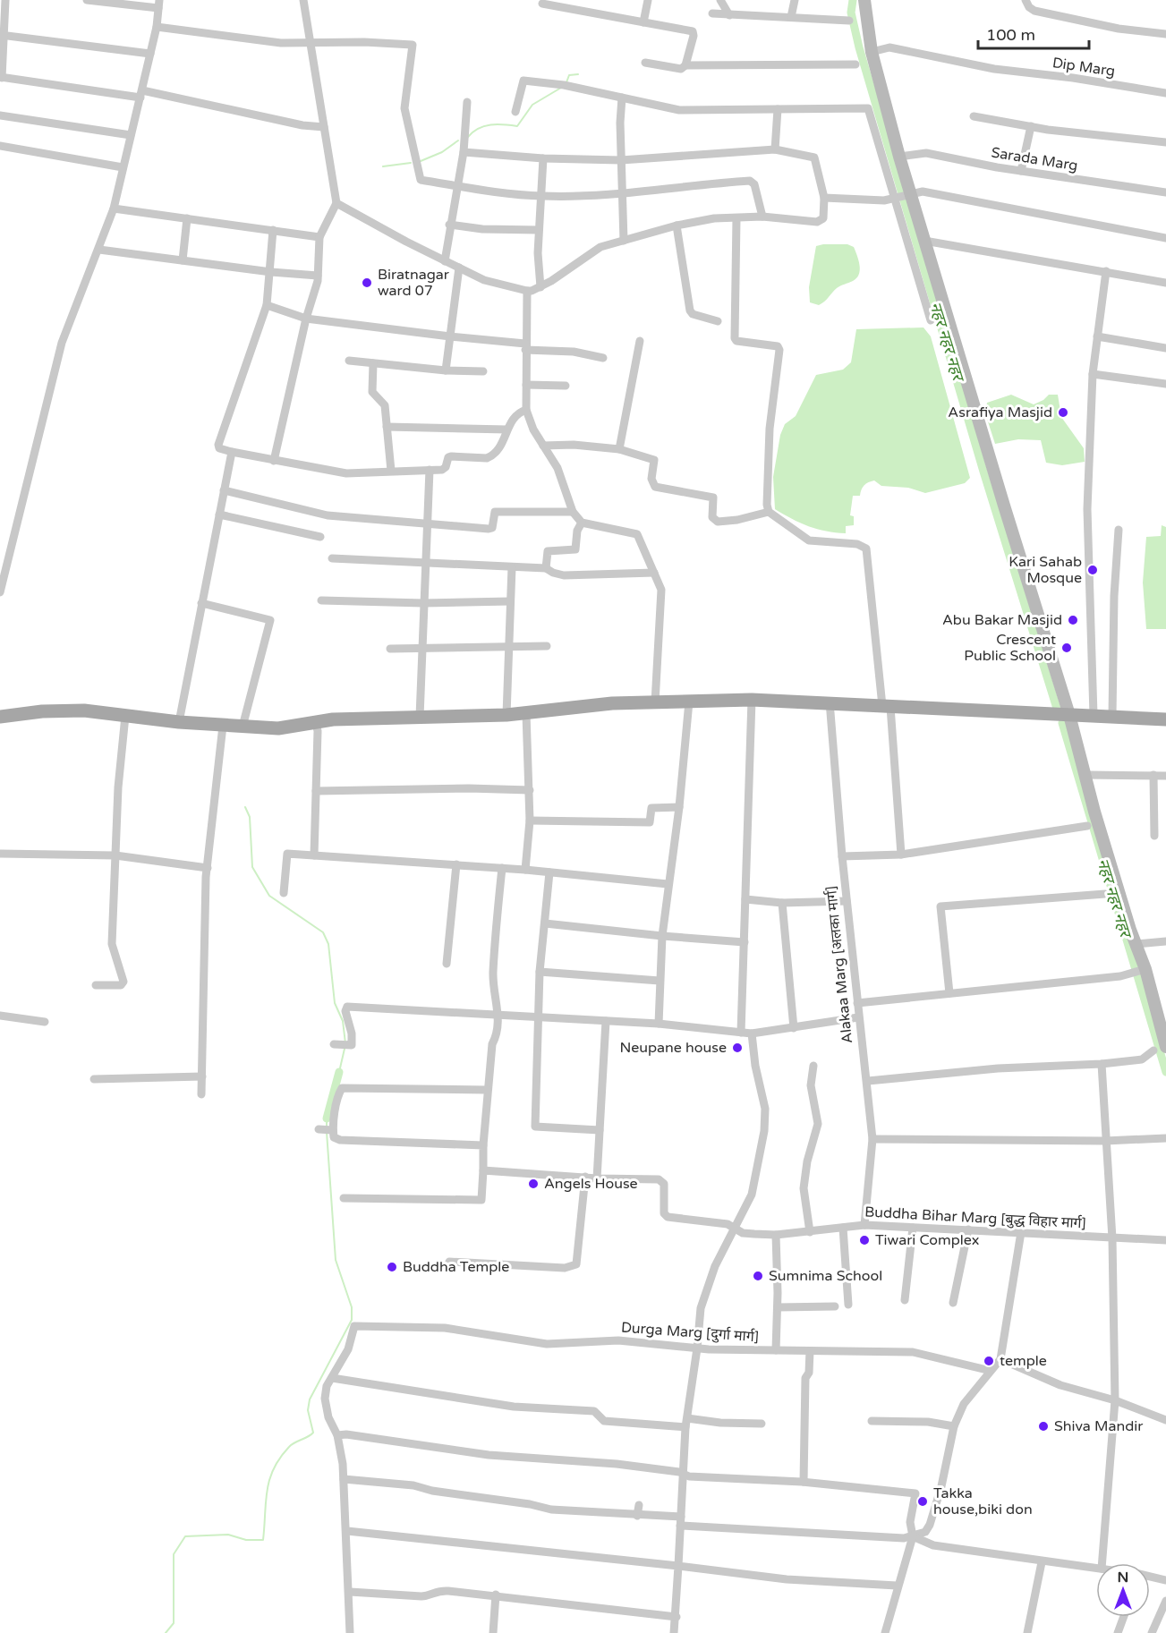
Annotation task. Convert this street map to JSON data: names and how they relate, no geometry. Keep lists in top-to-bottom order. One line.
{"streets":{"street":["Dip Marg","Sarada Marg","Alakaa Marg [अलका मार्ग]","Buddha Bihar Marg [बुद्ध विहार मार्ग]","Durga Marg [दुर्गा मार्ग]"]},"crossings":[["Alakaa Marg [अलका मार्ग]","Buddha Bihar Marg [बुद्ध विहार मार्ग]"]],"water":["नहर नहर नहर"],"places":["Biratnagar ward 07","Asrafiya Masjid","Kari Sahab Mosque","Abu Bakar Masjid","Crescent Public School","Neupane house","Angels House","Tiwari Complex","Buddha Temple","Sumnima School","temple","Shiva Mandir","Takka house,biki don"],"scale_bar":"100 m","north":"top"}
